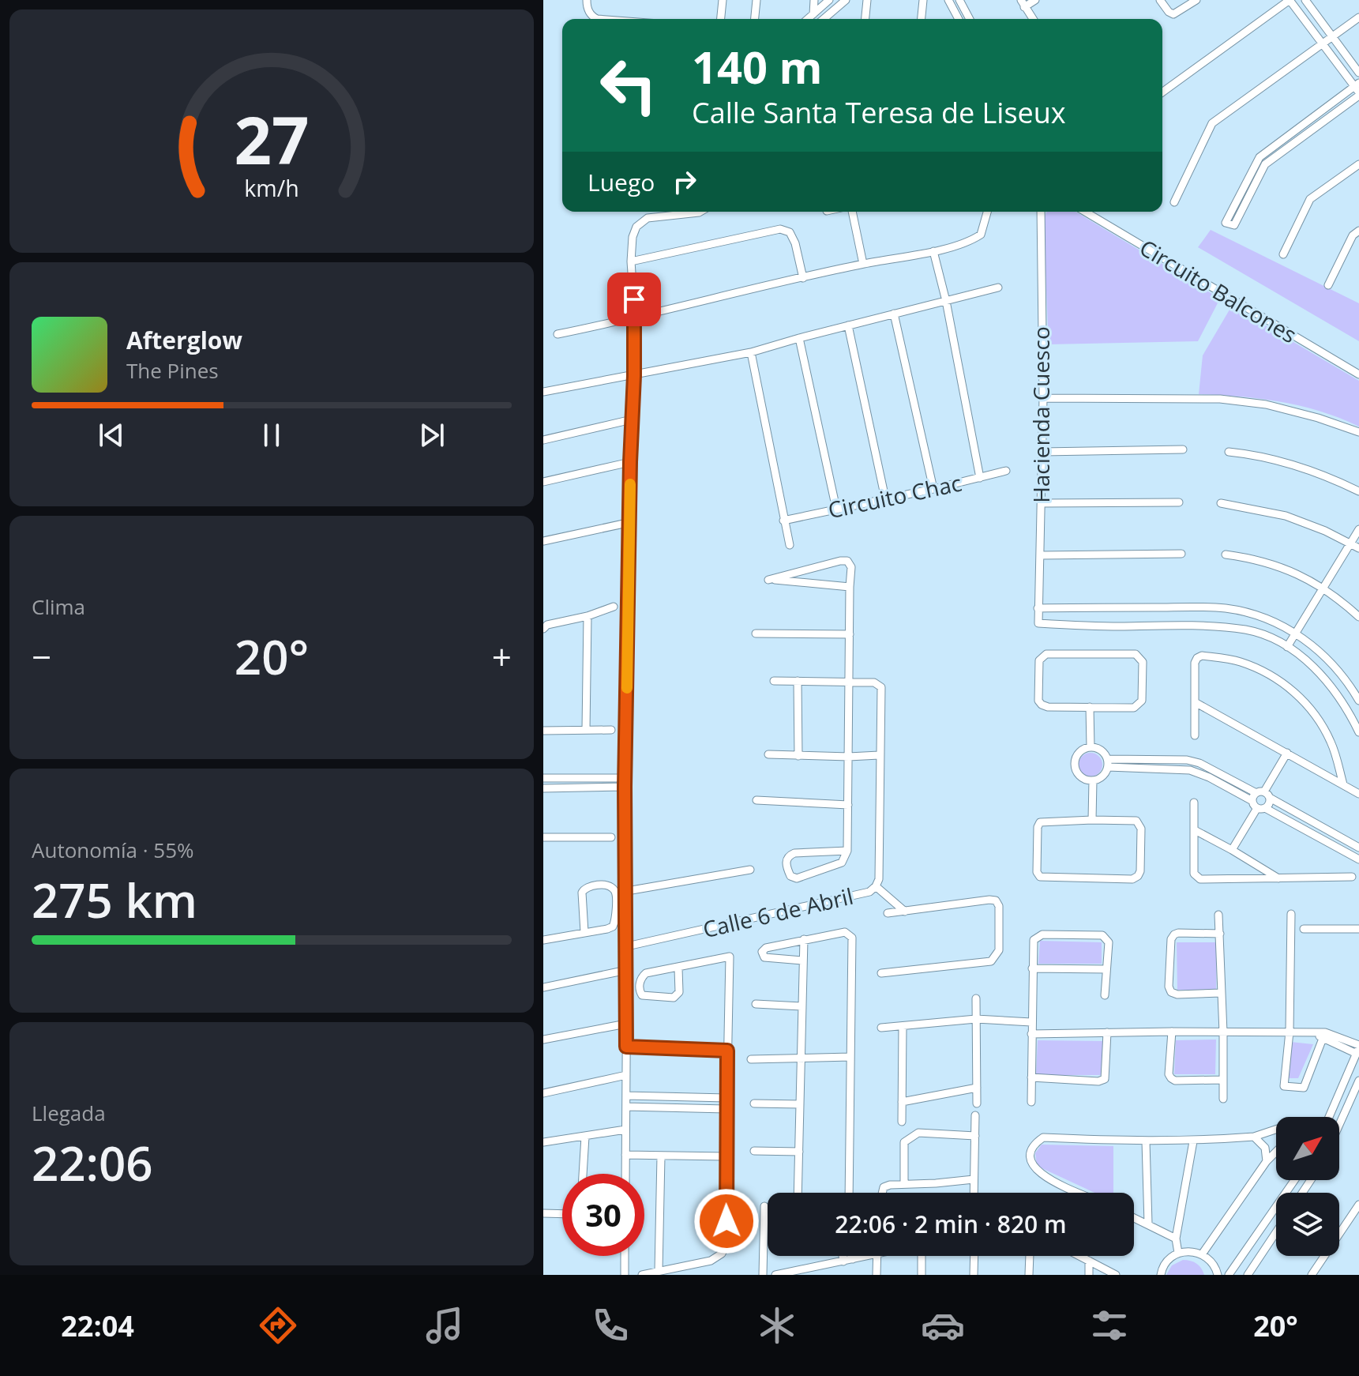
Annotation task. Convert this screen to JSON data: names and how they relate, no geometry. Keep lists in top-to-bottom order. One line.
{"streets":{"street":["Circuito Balcones","Hacienda Cuesco","Circuito Chac","Calle 6 de Abril"]},"north":"top right","page":{"turn":["140 m","Calle Santa Teresa de Liseux"],"then":"Luego","song":["Afterglow","The Pines"],"tile":["Clima",["Autonomía · 55%","275 km"],["Llegada","22:06"]],"heat":["−","20°","+"],"limit":"30","trip":"22:06 · 2 min · 820 m","tabs":["22:04","20°"],"gauge":["27","km/h"]}}
